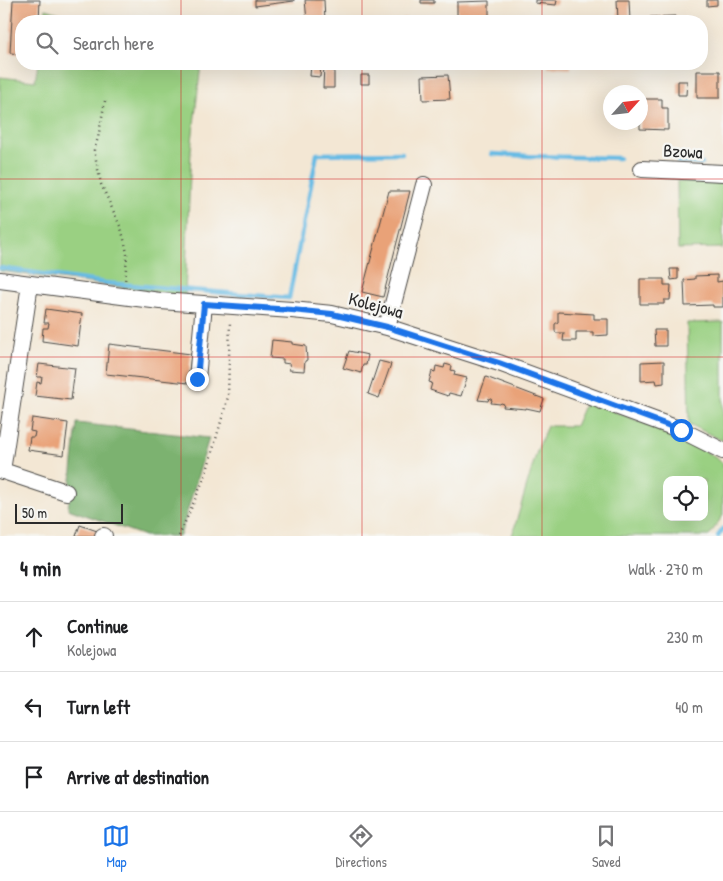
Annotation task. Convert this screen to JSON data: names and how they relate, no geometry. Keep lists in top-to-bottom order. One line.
{"streets":{"street":["Bzowa","Kolejowa"]},"scale_bar":"50 m","north":"top right","page":{"search":"Search here","scale":"50 m","heading":["4 min","Walk · 270 m"],"list":[["Continue","Kolejowa","230 m"],["Turn left","40 m"],"Arrive at destination"],"nav":["Map","Directions","Saved"]}}
